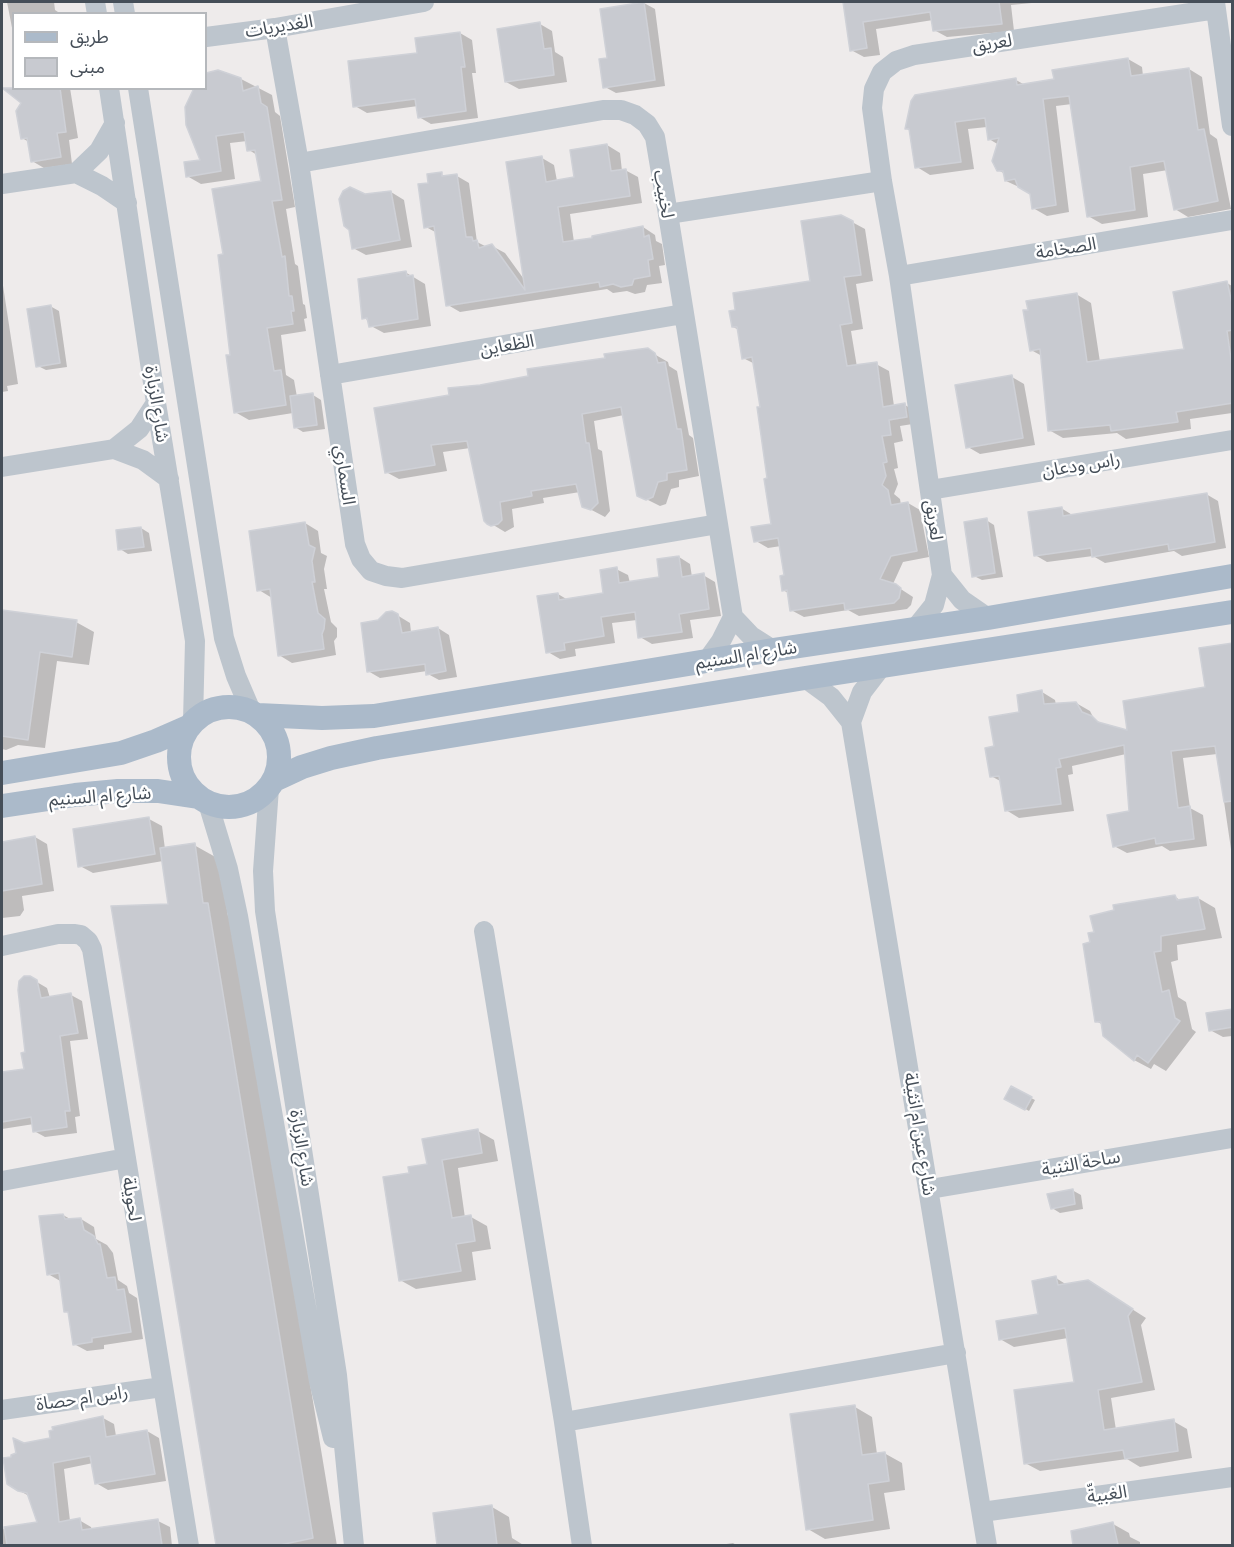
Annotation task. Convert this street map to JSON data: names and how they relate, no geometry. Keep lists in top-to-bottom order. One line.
{"streets":{"main road":["شارع ام السنيم"],"street":["الغديريات","لعريق","لخبيب","الصخامة","الظعاين","شارع الزبارة","راس ودعان","السماري","شارع عين ام انثيلة","ساحة الثنية","لحويلة","راس ام حصاة","الغبيةّ"]},"crossings":[["الغديريات","السماري"],["لعريق","الصخامة"],["لعريق","راس ودعان"],["لعريق","شارع ام السنيم"],["لخبيب","الظعاين"],["لخبيب","السماري"],["الظعاين","السماري"],["شارع الزبارة","شارع ام السنيم"],["شارع ام السنيم","شارع عين ام انثيلة"],["شارع عين ام انثيلة","ساحة الثنية"],["شارع عين ام انثيلة","الغبيةّ"],["لحويلة","راس ام حصاة"]],"legend":["طريق","مبنى"]}
